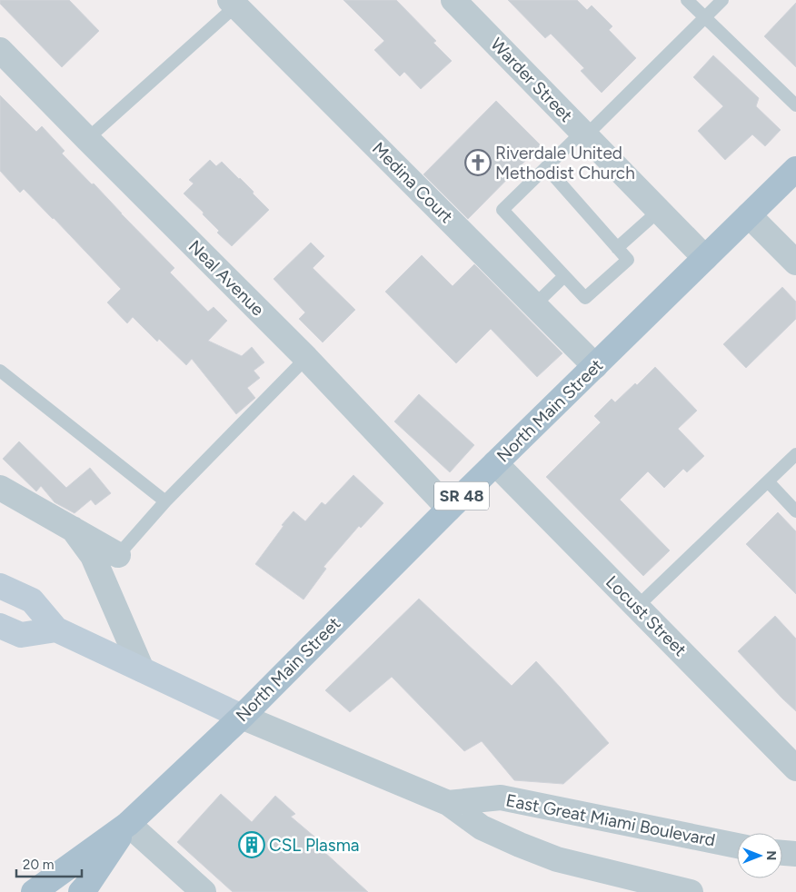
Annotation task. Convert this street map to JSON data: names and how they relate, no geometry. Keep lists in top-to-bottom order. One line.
{"streets":{"main road":["North Main Street","SR 48"],"street":["Warder Street","Medina Court","Neal Avenue","Locust Street","East Great Miami Boulevard"]},"crossings":[["Warder Street","North Main Street"],["Medina Court","North Main Street"],["Neal Avenue","North Main Street"],["North Main Street","Locust Street"],["North Main Street","East Great Miami Boulevard"]],"places":{"church":["Riverdale United Methodist Church"],"building":["CSL Plasma"]},"scale_bar":"20 m","north":"right"}
